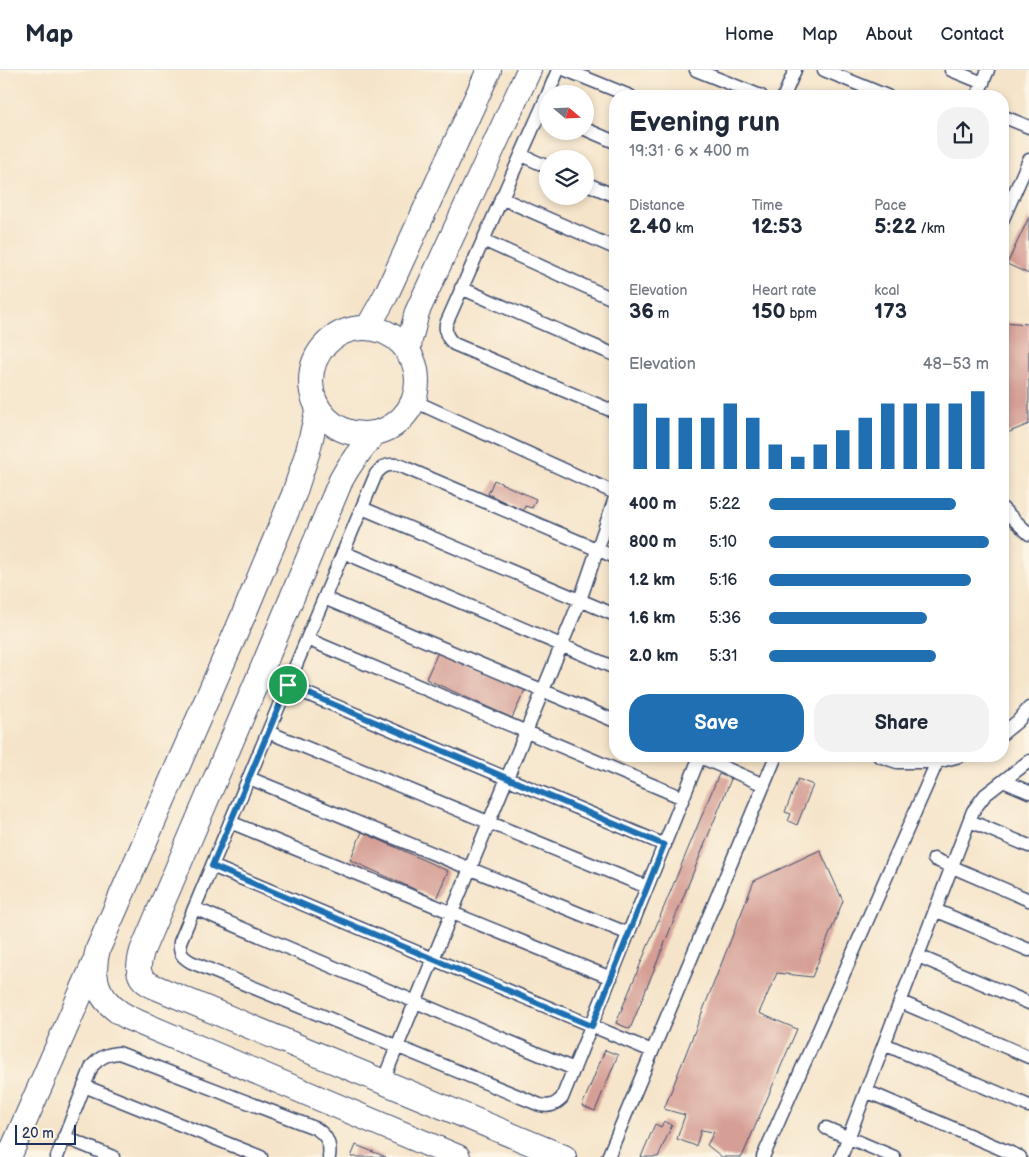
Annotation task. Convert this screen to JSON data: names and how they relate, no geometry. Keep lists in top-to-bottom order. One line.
{"scale_bar":"20 m","north":"right","page":{"header":"Map","nav":["Home","Map","About","Contact"],"heading":["Evening run","19:31 · 6 × 400 m"],"stats":[["Distance","2.40 km"],["Time","12:53"],["Pace","5:22 /km"],["Elevation","36 m"],["Heart rate","150 bpm"],["kcal","173"]],"chart":["Elevation","48–53 m"],"list":[{"name":"400 m","note":"5:22"},{"name":"800 m","note":"5:10"},{"name":"1.2 km","note":"5:16"},{"name":"1.6 km","note":"5:36"},{"name":"2.0 km","note":"5:31"}],"buttons":["Save","Share"],"scale":"20 m"}}
